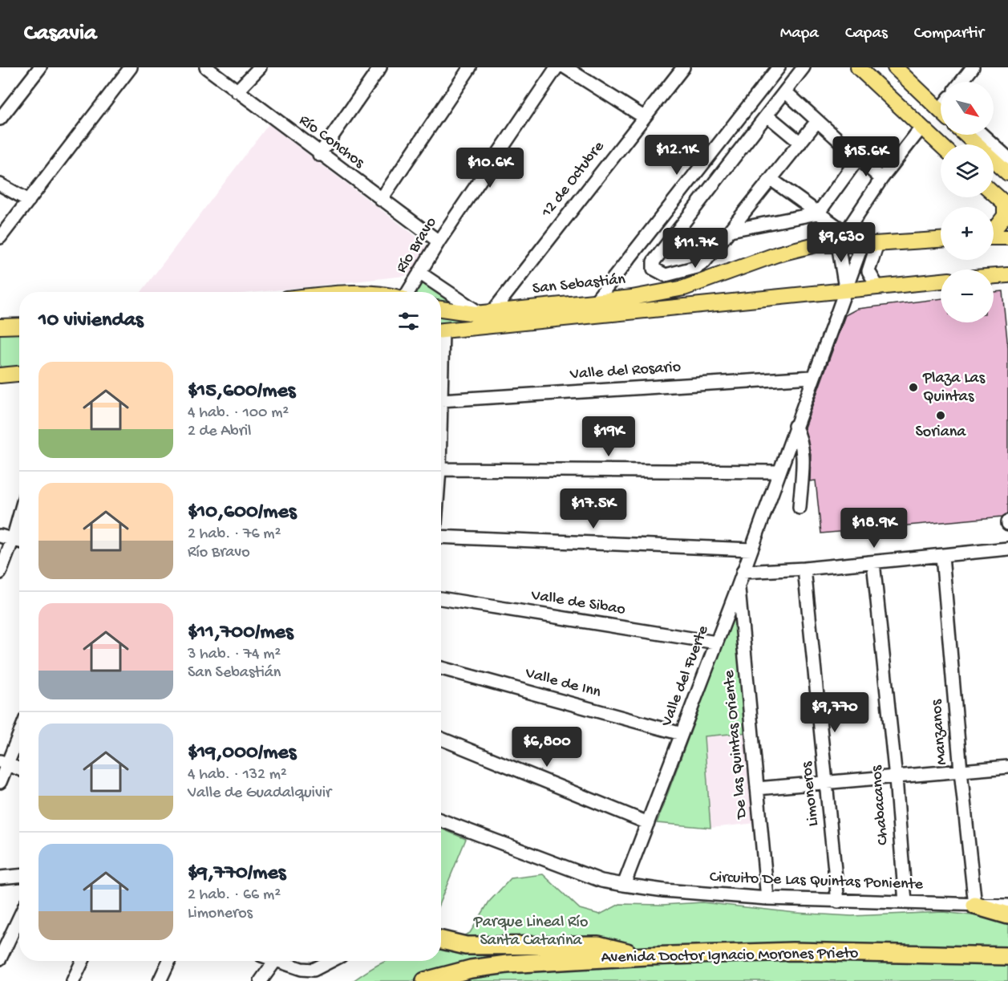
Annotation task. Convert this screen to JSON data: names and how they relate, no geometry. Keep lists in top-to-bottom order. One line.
{"streets":{"highway":["Avenida Doctor Ignacio Morones Prieto"],"main road":["San Sebastián"],"street":["Río Conchos","12 de Octubre","Río Bravo","Valle del Rosario","Valle de Sibao","Valle del Fuerte","Valle de Inn","Manzanos","De las Quintas Oriente","Limoneros","Chabacanos","Circuito De Las Quintas Poniente"]},"crossings":[["Río Conchos","Río Bravo"],["12 de Octubre","San Sebastián"],["San Sebastián","Valle del Fuerte"],["Valle del Rosario","Valle del Fuerte"],["Valle de Sibao","Valle del Fuerte"],["Valle del Fuerte","Valle de Inn"],["Valle del Fuerte","De las Quintas Oriente"],["Valle del Fuerte","Circuito De Las Quintas Poniente"],["Manzanos","Circuito De Las Quintas Poniente"],["De las Quintas Oriente","Circuito De Las Quintas Poniente"],["Limoneros","Circuito De Las Quintas Poniente"],["Chabacanos","Circuito De Las Quintas Poniente"]],"parks":["Parque Lineal Río Santa Catarina"],"places":["Plaza Las Quintas","Soriana"],"north":"bottom right","page":{"header":"Casavia","nav":["Mapa","Capas","Compartir"],"map_buttons":["+","−"],"price":["$12.1K","$15.6K","$10.6K","$9,630","$11.7K","$19K","$17.5K","$18.9K","$9,770","$6,800"],"heading":"10 viviendas","list":[{"name":"$15,600/mes","note":"4 hab. · 100 m² · 2 de Abril"},{"name":"$10,600/mes","note":"2 hab. · 76 m² · Río Bravo"},{"name":"$11,700/mes","note":"3 hab. · 74 m² · San Sebastián"},{"name":"$19,000/mes","note":"4 hab. · 132 m² · Valle de Guadalquivir"},{"name":"$9,770/mes","note":"2 hab. · 66 m² · Limoneros"}]}}
